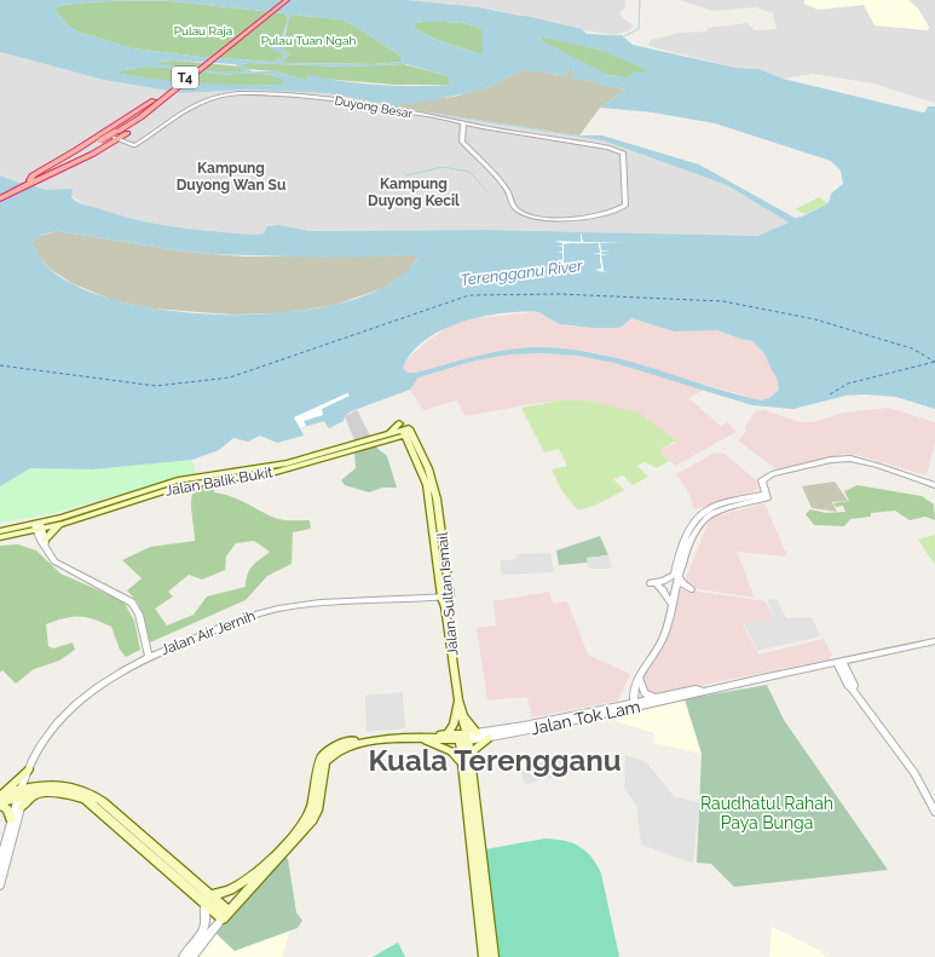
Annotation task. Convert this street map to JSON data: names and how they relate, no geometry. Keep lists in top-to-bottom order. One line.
{"streets":{"highway":["T4"],"main road":["Jalan Balik Bukit","Jalan Sultan Ismail"],"street":["Duyong Besar","Jalan Air Jernih","Jalan Tok Lam"]},"crossings":[["Jalan Balik Bukit","Jalan Sultan Ismail"],["Jalan Sultan Ismail","Jalan Air Jernih"],["Jalan Sultan Ismail","Jalan Tok Lam"]],"districts":["Kampung Duyong Wan Su","Kampung Duyong Kecil","Kuala Terengganu"],"water":["Terengganu River"],"parks":["Pulau Raja","Pulau Tuan Ngah","Raudhatul Rahah Paya Bunga"]}
